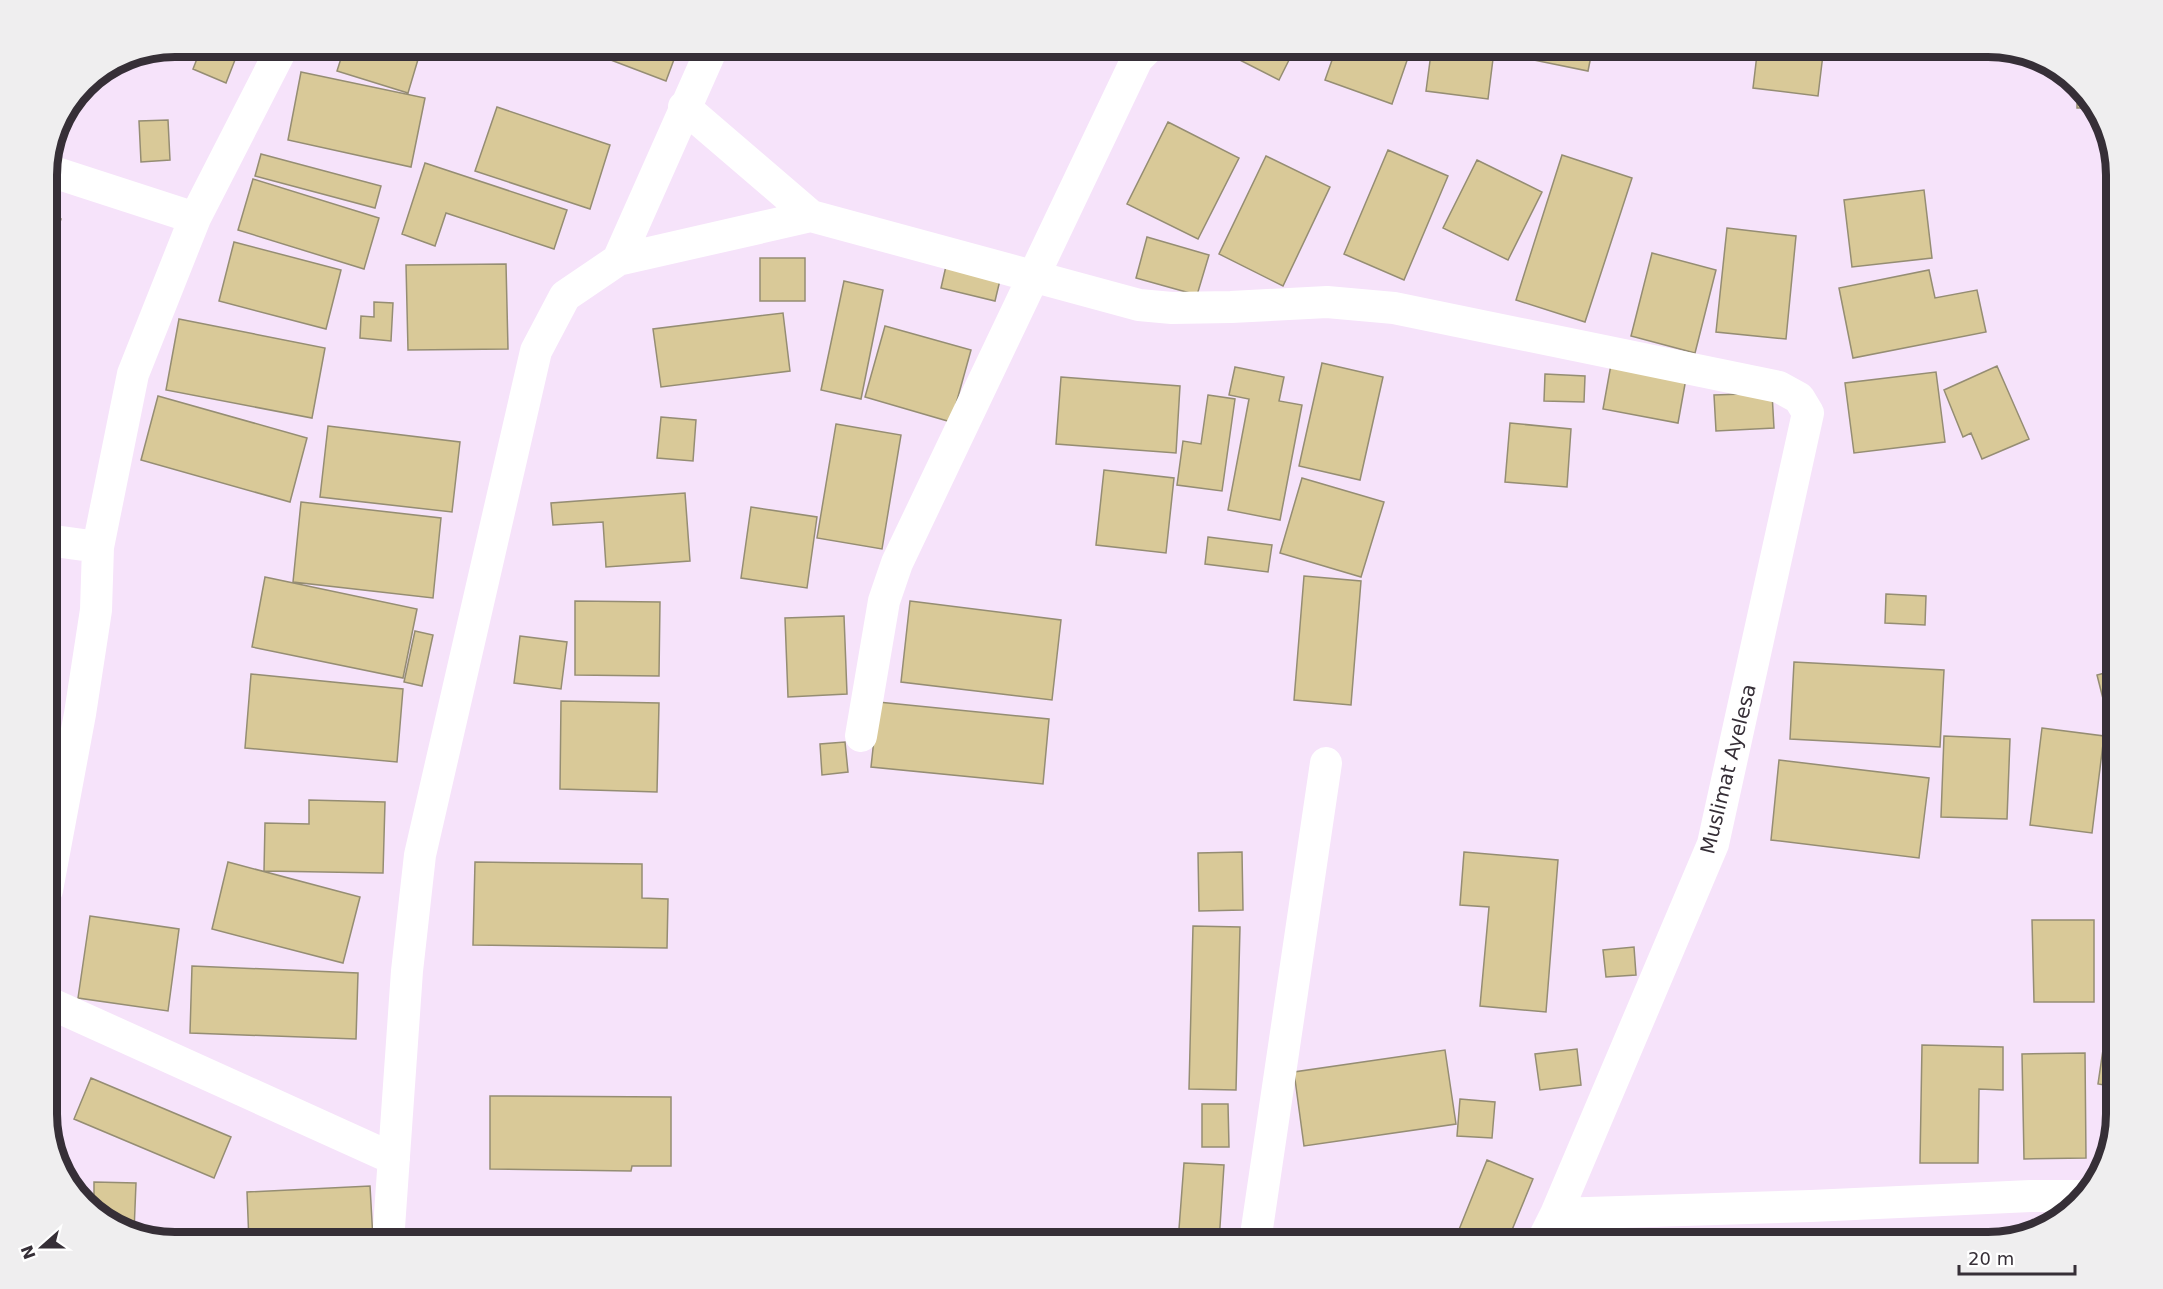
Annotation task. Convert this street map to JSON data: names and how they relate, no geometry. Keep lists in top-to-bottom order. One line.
{"streets":{"street":["Muslimat Ayelesa"]},"scale_bar":"20 m","north":"left"}
